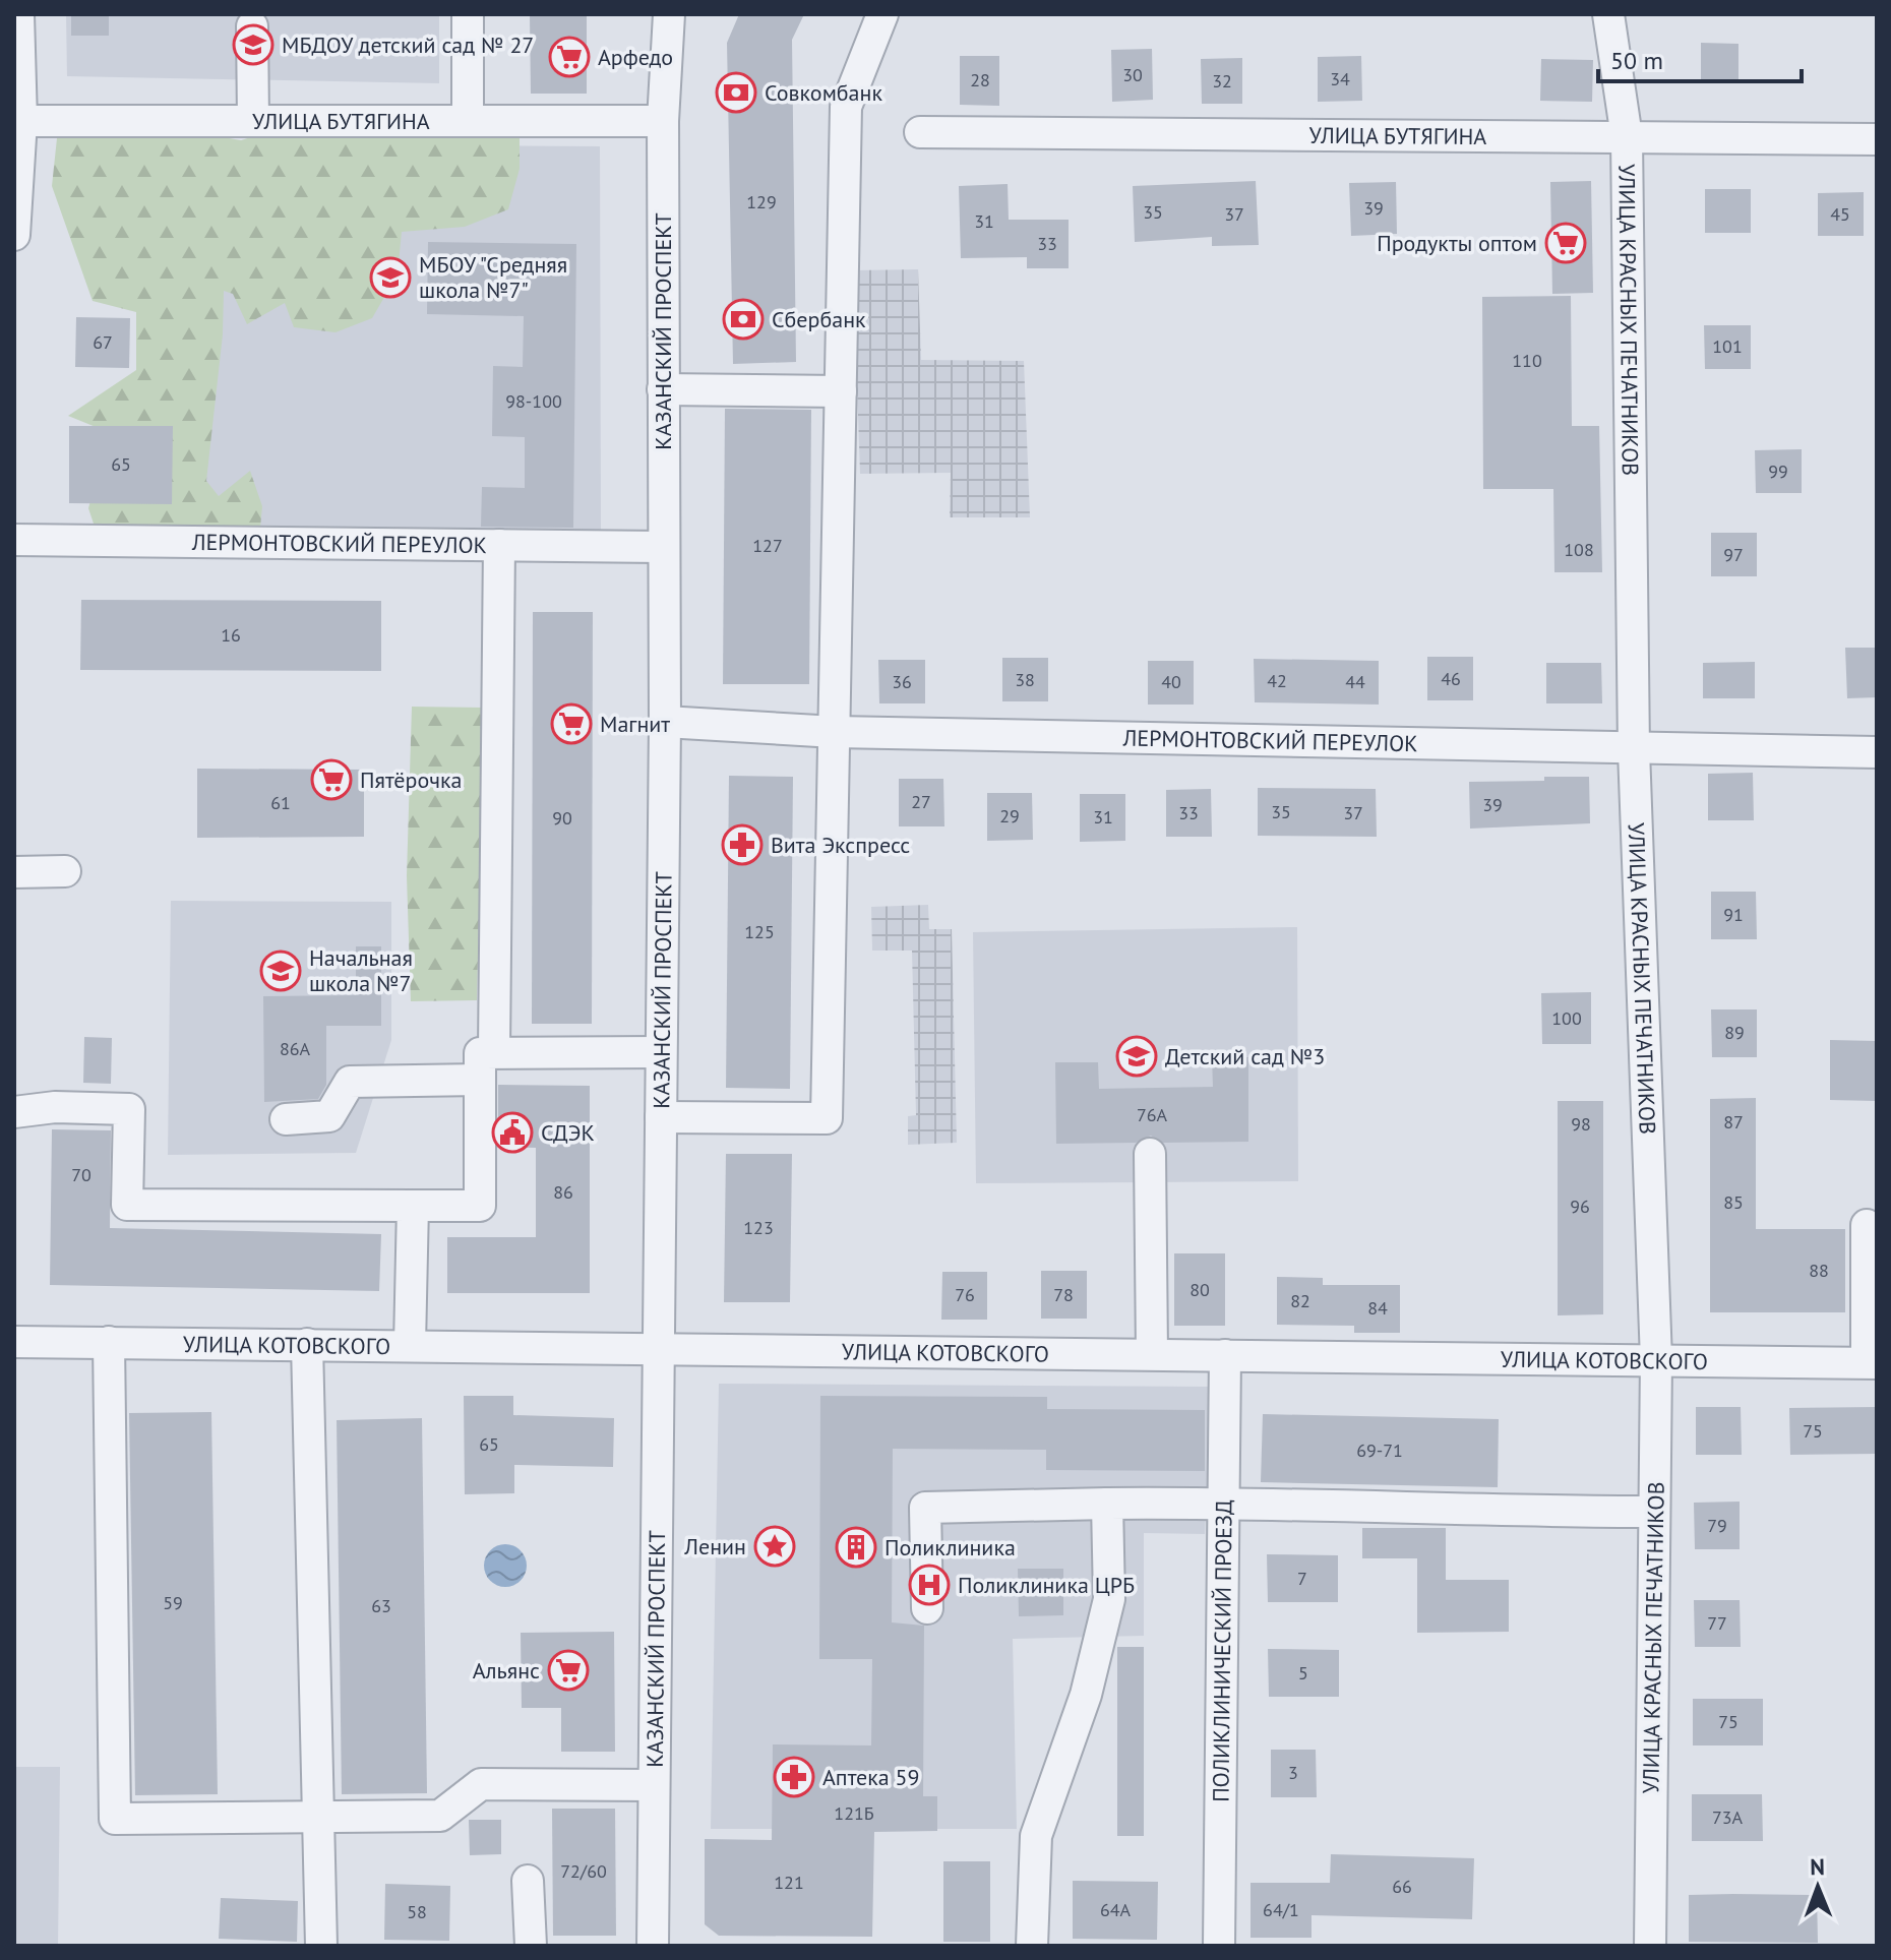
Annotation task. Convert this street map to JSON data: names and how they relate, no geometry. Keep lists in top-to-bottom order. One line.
{"streets":{"street":["УЛИЦА БУТЯГИНА","УЛИЦА КРАСНЫХ ПЕЧАТНИКОВ","КАЗАНСКИЙ ПРОСПЕКТ","ЛЕРМОНТОВСКИЙ ПЕРЕУЛОК","УЛИЦА КОТОВСКОГО","ПОЛИКЛИНИЧЕСКИЙ ПРОЕЗД"]},"crossings":[["УЛИЦА БУТЯГИНА","УЛИЦА КРАСНЫХ ПЕЧАТНИКОВ"],["УЛИЦА БУТЯГИНА","КАЗАНСКИЙ ПРОСПЕКТ"],["УЛИЦА КРАСНЫХ ПЕЧАТНИКОВ","ЛЕРМОНТОВСКИЙ ПЕРЕУЛОК"],["УЛИЦА КРАСНЫХ ПЕЧАТНИКОВ","УЛИЦА КОТОВСКОГО"],["КАЗАНСКИЙ ПРОСПЕКТ","ЛЕРМОНТОВСКИЙ ПЕРЕУЛОК"],["КАЗАНСКИЙ ПРОСПЕКТ","УЛИЦА КОТОВСКОГО"],["УЛИЦА КОТОВСКОГО","ПОЛИКЛИНИЧЕСКИЙ ПРОЕЗД"]],"places":{"school or university":["МБДОУ детский сад № 27","МБОУ \"Средняя школа №7\"","Начальная школа №7","Детский сад №3"],"supermarket":["Арфедо","Продукты оптом","Магнит","Пятёрочка","Альянс"],"bank":["Совкомбанк","Сбербанк"],"pharmacy":["Вита Экспресс","Аптека 59"],"public building":["СДЭК"],"place":["Ленин"],"building":["Поликлиника"],"hospital":["Поликлиника ЦРБ"]},"house_numbers":["30","34","28","32","129","39","35","37","45","31","33","67","101","110","98-100","65","99","127","108","97","16","46","38","42","36","40","44","27","61","39","35","33","37","29","31","90","91","125","100","89","86А","76А","87","98","70","86","85","96","123","88","80","76","78","82","84","75","65","69-71","79","7","59","63","77","5","75","3","121Б","73А","72/60","121","66","64А","64/1","58"],"scale_bar":"50 m","north":"top"}
